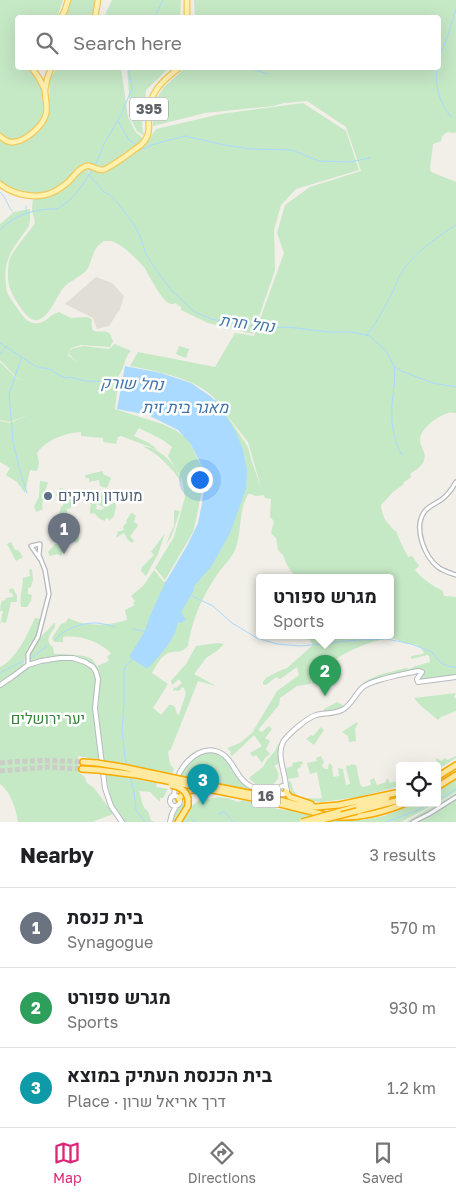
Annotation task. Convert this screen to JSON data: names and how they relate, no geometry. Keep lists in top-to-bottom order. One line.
{"streets":{"highway":["16"],"main road":["395"]},"water":["נחל חרת","נחל שורק","מאגר בית זית"],"parks":["יער ירושלים"],"places":["מועדון ותיקים"],"page":{"search":"Search here","pins":["1","2","3"],"popup":["מגרש ספורט","Sports"],"heading":["Nearby","3 results"],"list":[{"mark":"1","name":"בית כנסת","note":"Synagogue","value":"570 m"},{"mark":"2","name":"מגרש ספורט","note":"Sports","value":"930 m"},{"mark":"3","name":"בית הכנסת העתיק במוצא","note":"Place · דרך אריאל שרון","value":"1.2 km"}],"nav":["Map","Directions","Saved"]}}
